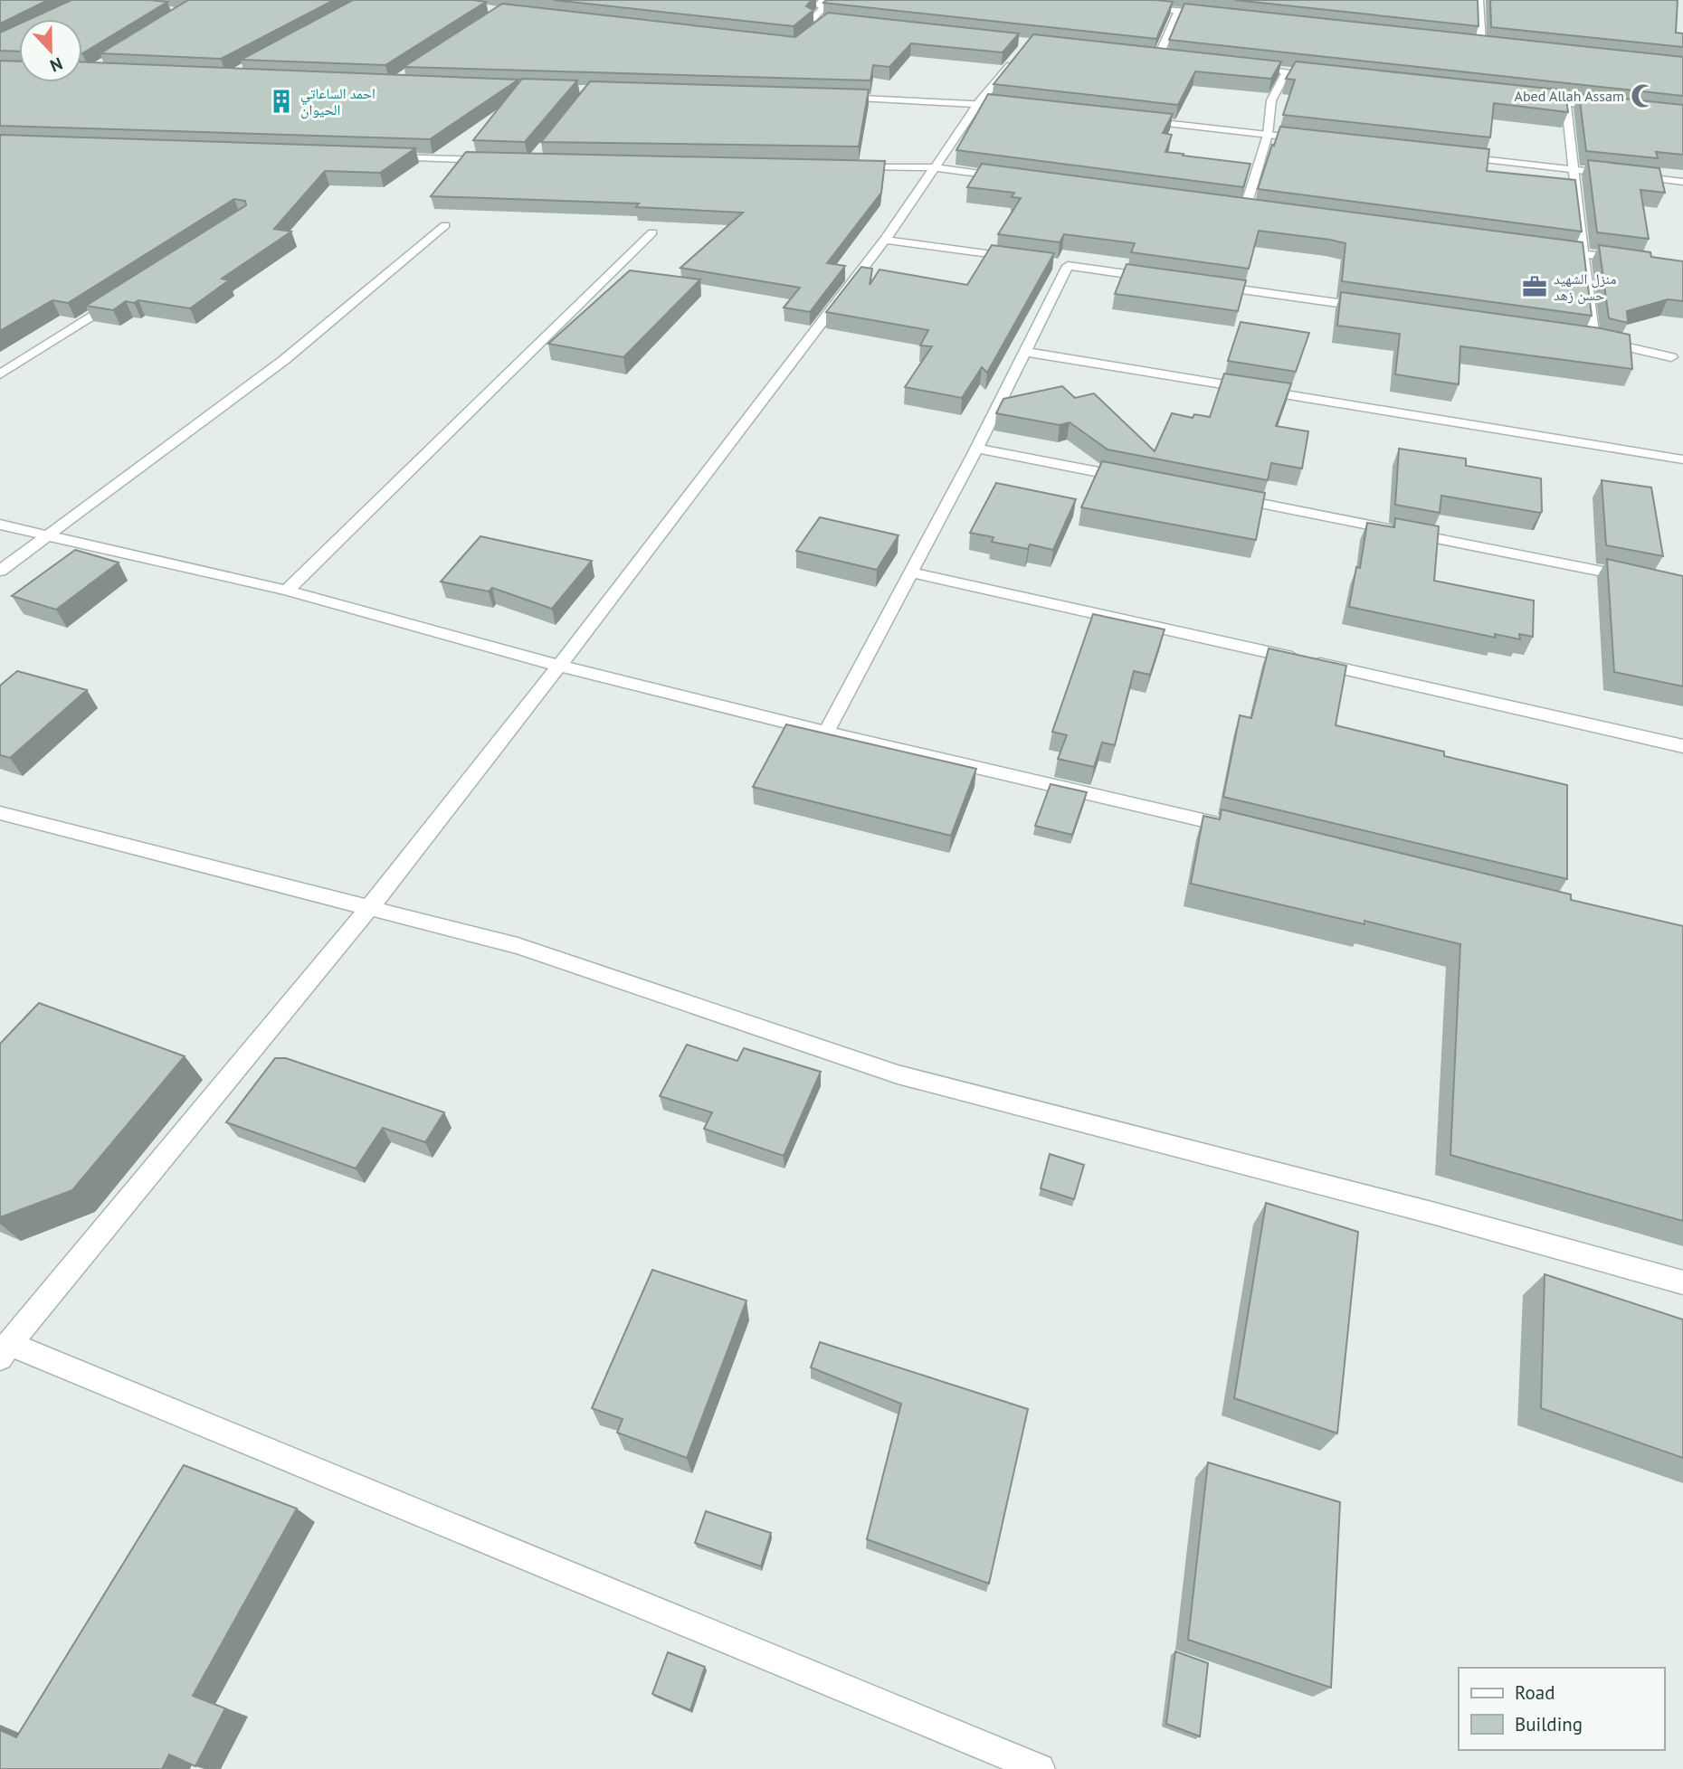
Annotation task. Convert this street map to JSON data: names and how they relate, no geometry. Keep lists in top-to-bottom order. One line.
{"places":{"mosque":["Abed Allah Assam"],"building":["احمد الساعاتي الحيوان"],"office":["منزل الشهيد حسن زهد"]},"legend":["Road","Building"],"north":"bottom"}
